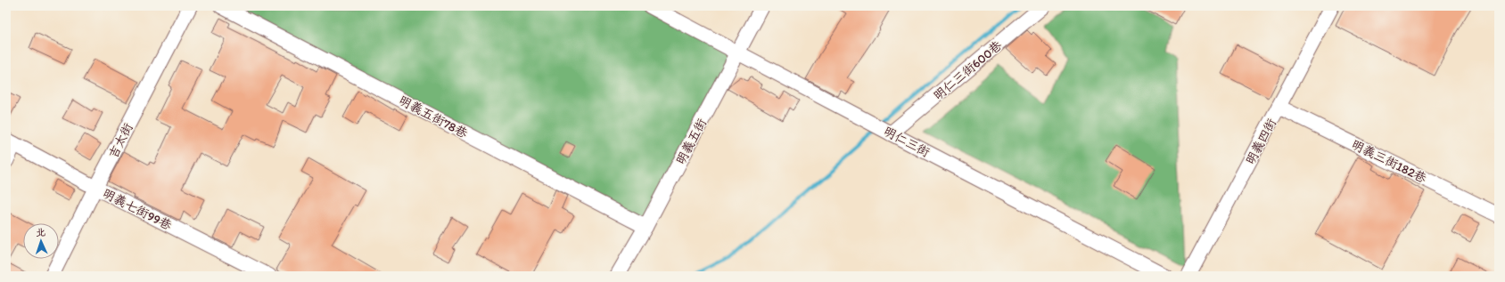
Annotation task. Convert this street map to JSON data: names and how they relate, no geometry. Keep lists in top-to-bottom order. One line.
{"streets":{"street":["明仁三街600巷","明義五街78巷","吉太街","明義五街","明仁三街","明義四街","明義三街182巷","明義七街99巷"]},"crossings":[["明仁三街600巷","明仁三街"],["明義五街78巷","明義五街"],["吉太街","明義七街99巷"],["明義五街","明仁三街"],["明義四街","明義三街182巷"]],"north":"top"}
